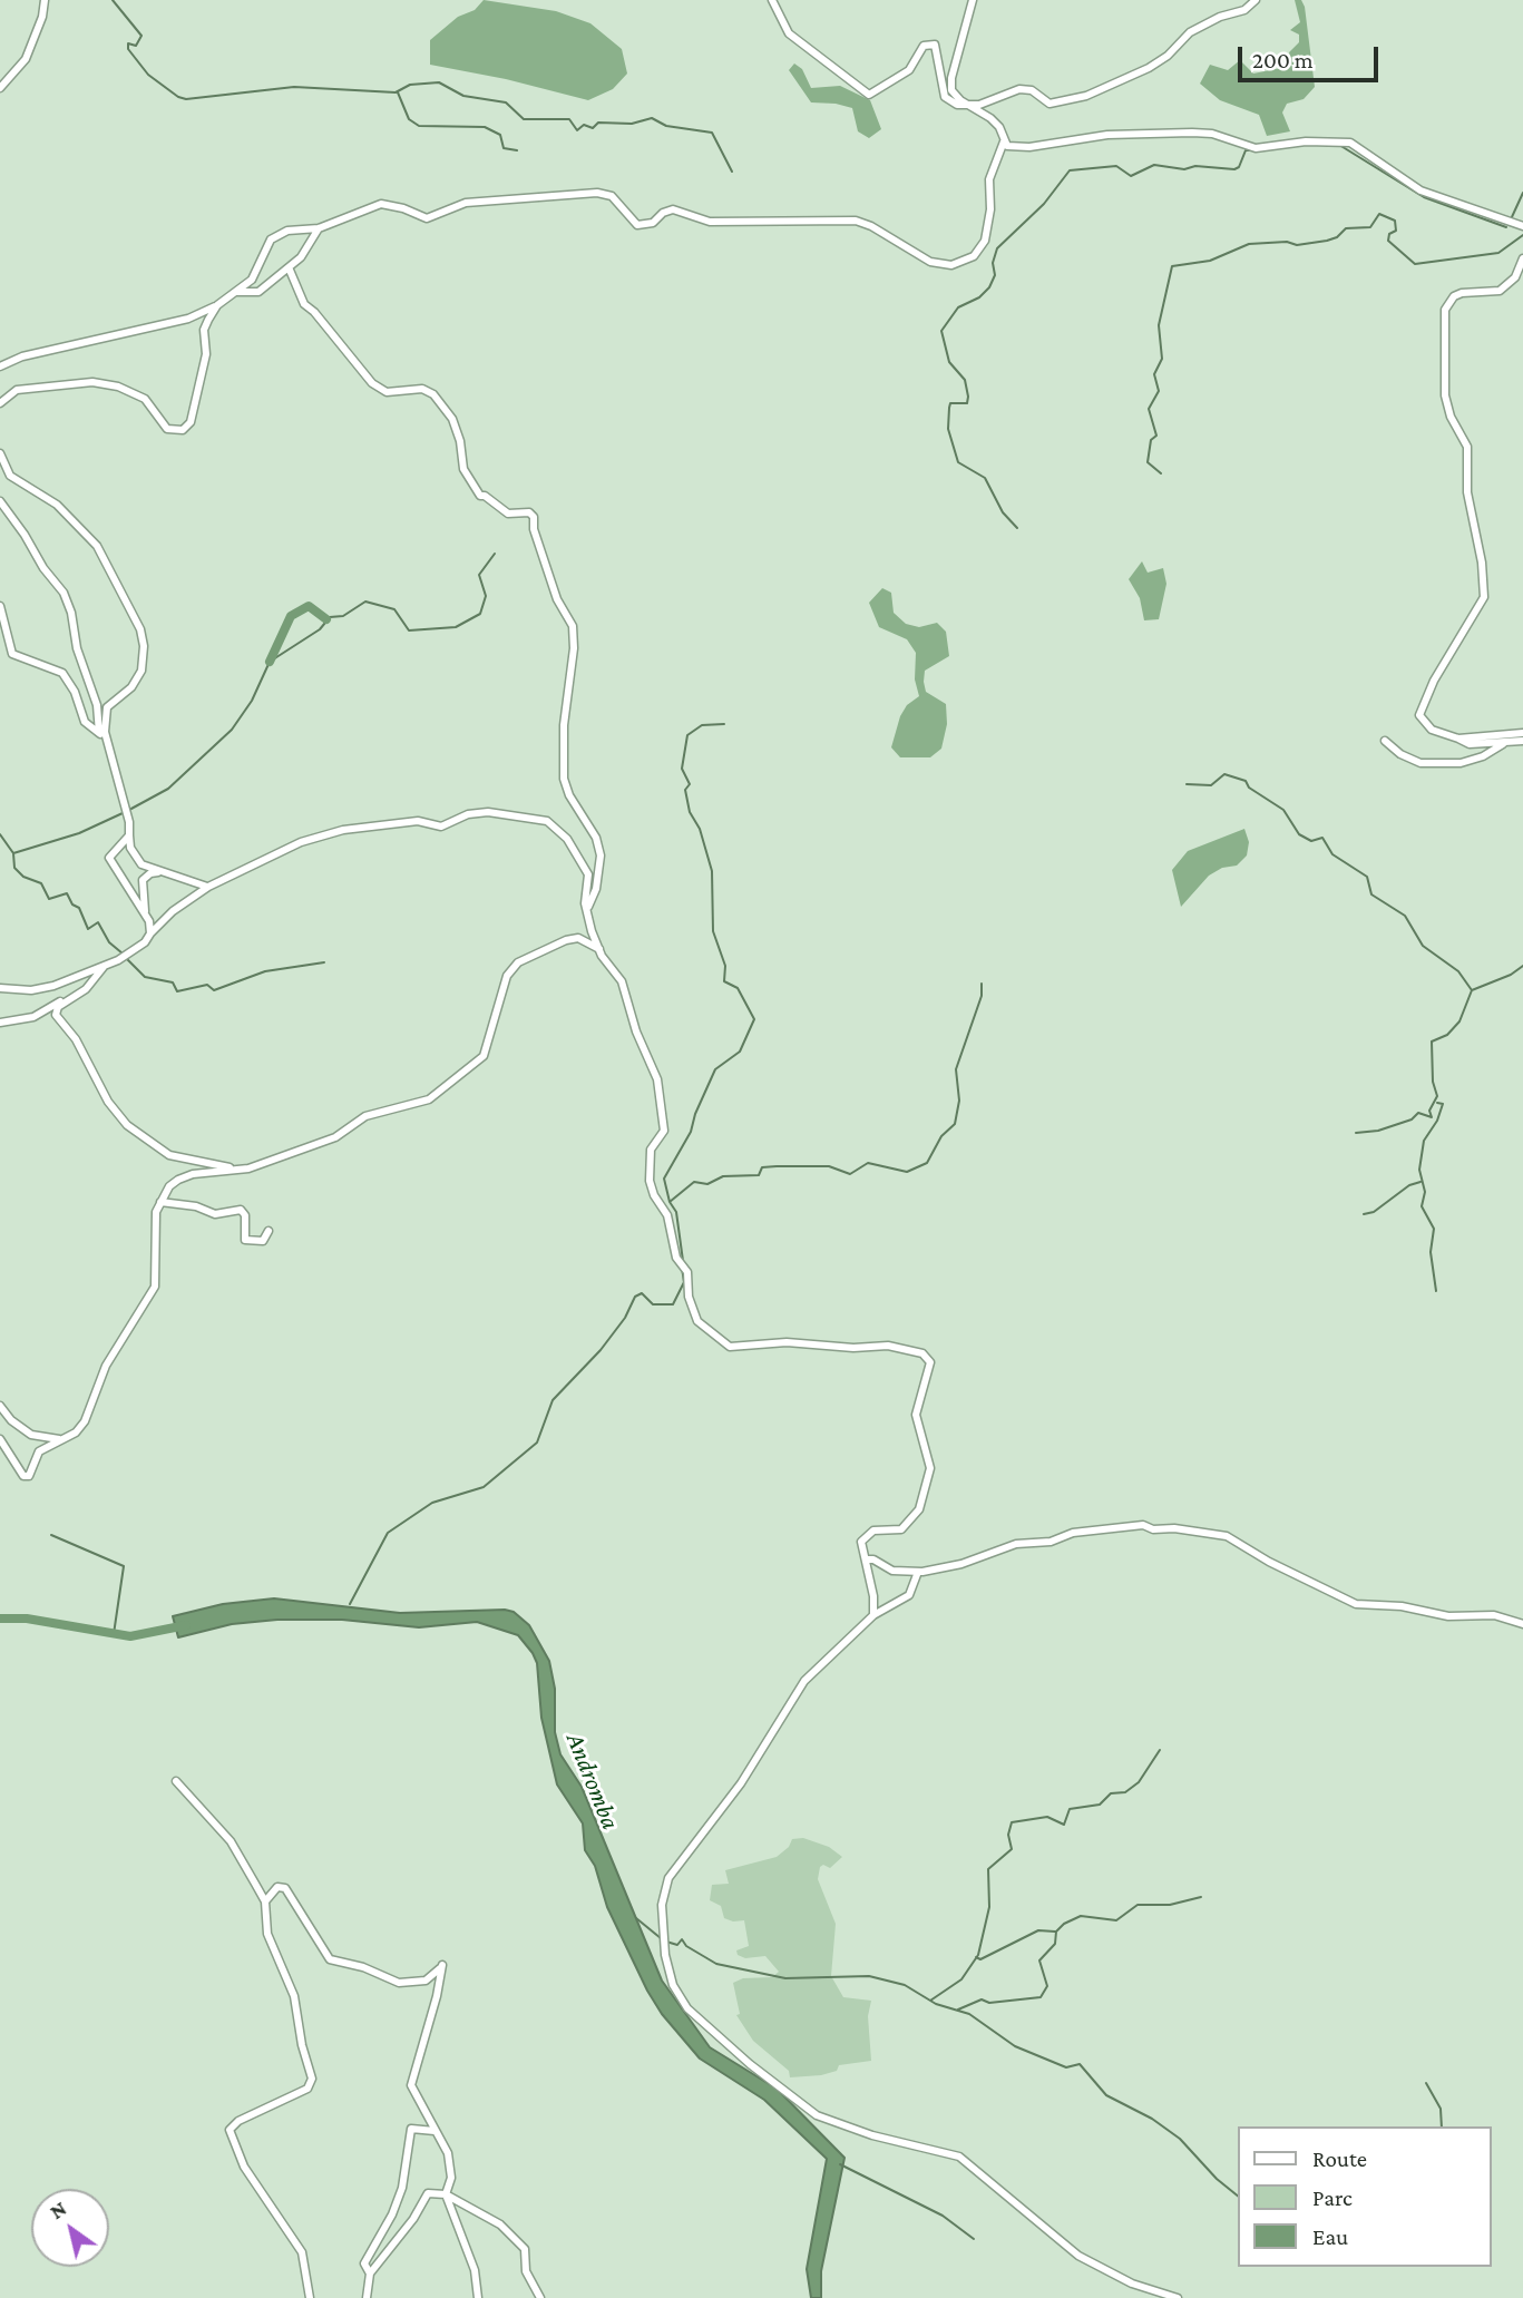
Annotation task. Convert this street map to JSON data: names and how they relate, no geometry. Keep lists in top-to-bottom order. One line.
{"water":["Andromba"],"legend":["Route","Parc","Eau"],"scale_bar":"200 m","north":"top left"}
